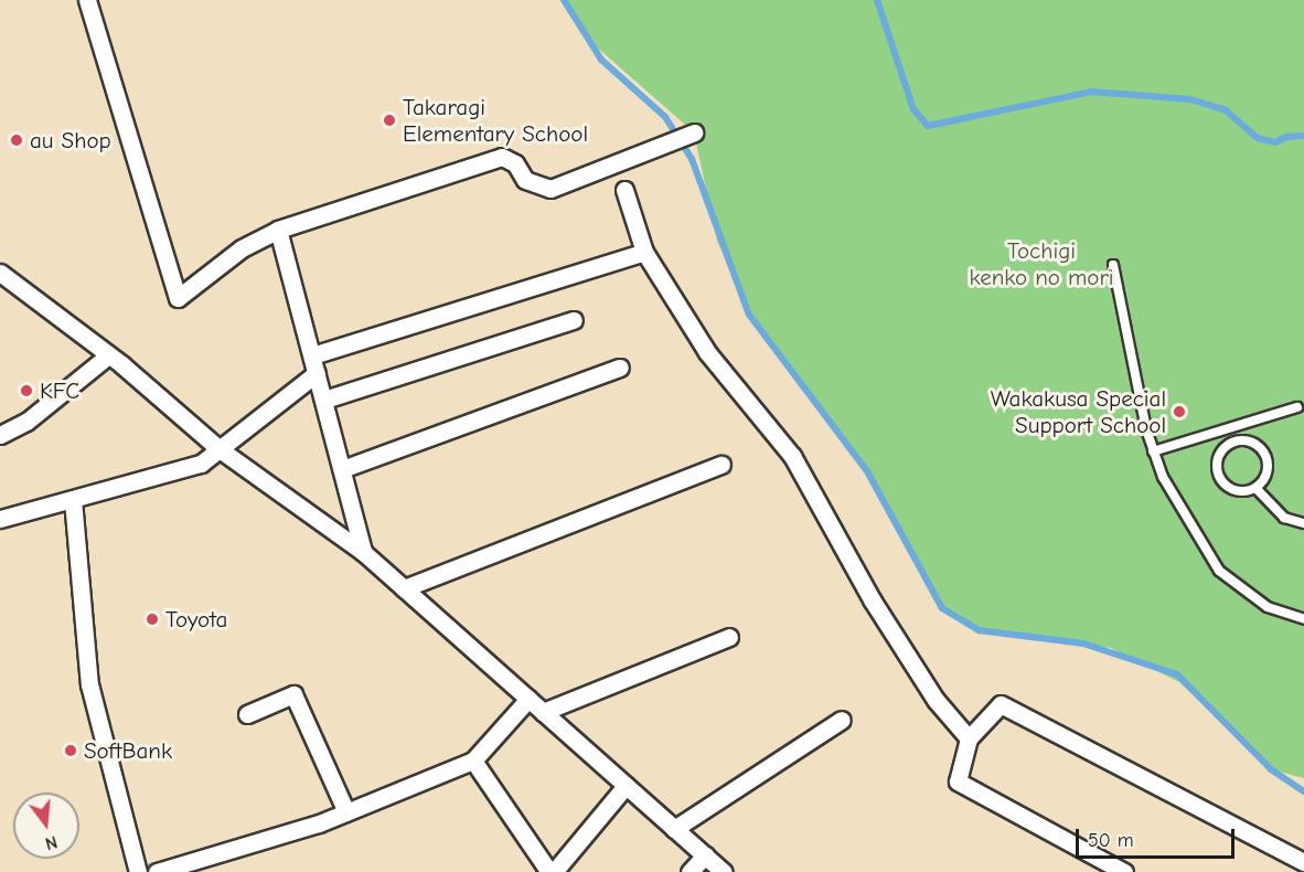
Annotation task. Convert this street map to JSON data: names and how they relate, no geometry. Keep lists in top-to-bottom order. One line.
{"parks":["Tochigi kenko no mori"],"places":["Takaragi Elementary School","au Shop","KFC","Wakakusa Special Support School","Toyota","SoftBank"],"scale_bar":"50 m","north":"bottom"}
